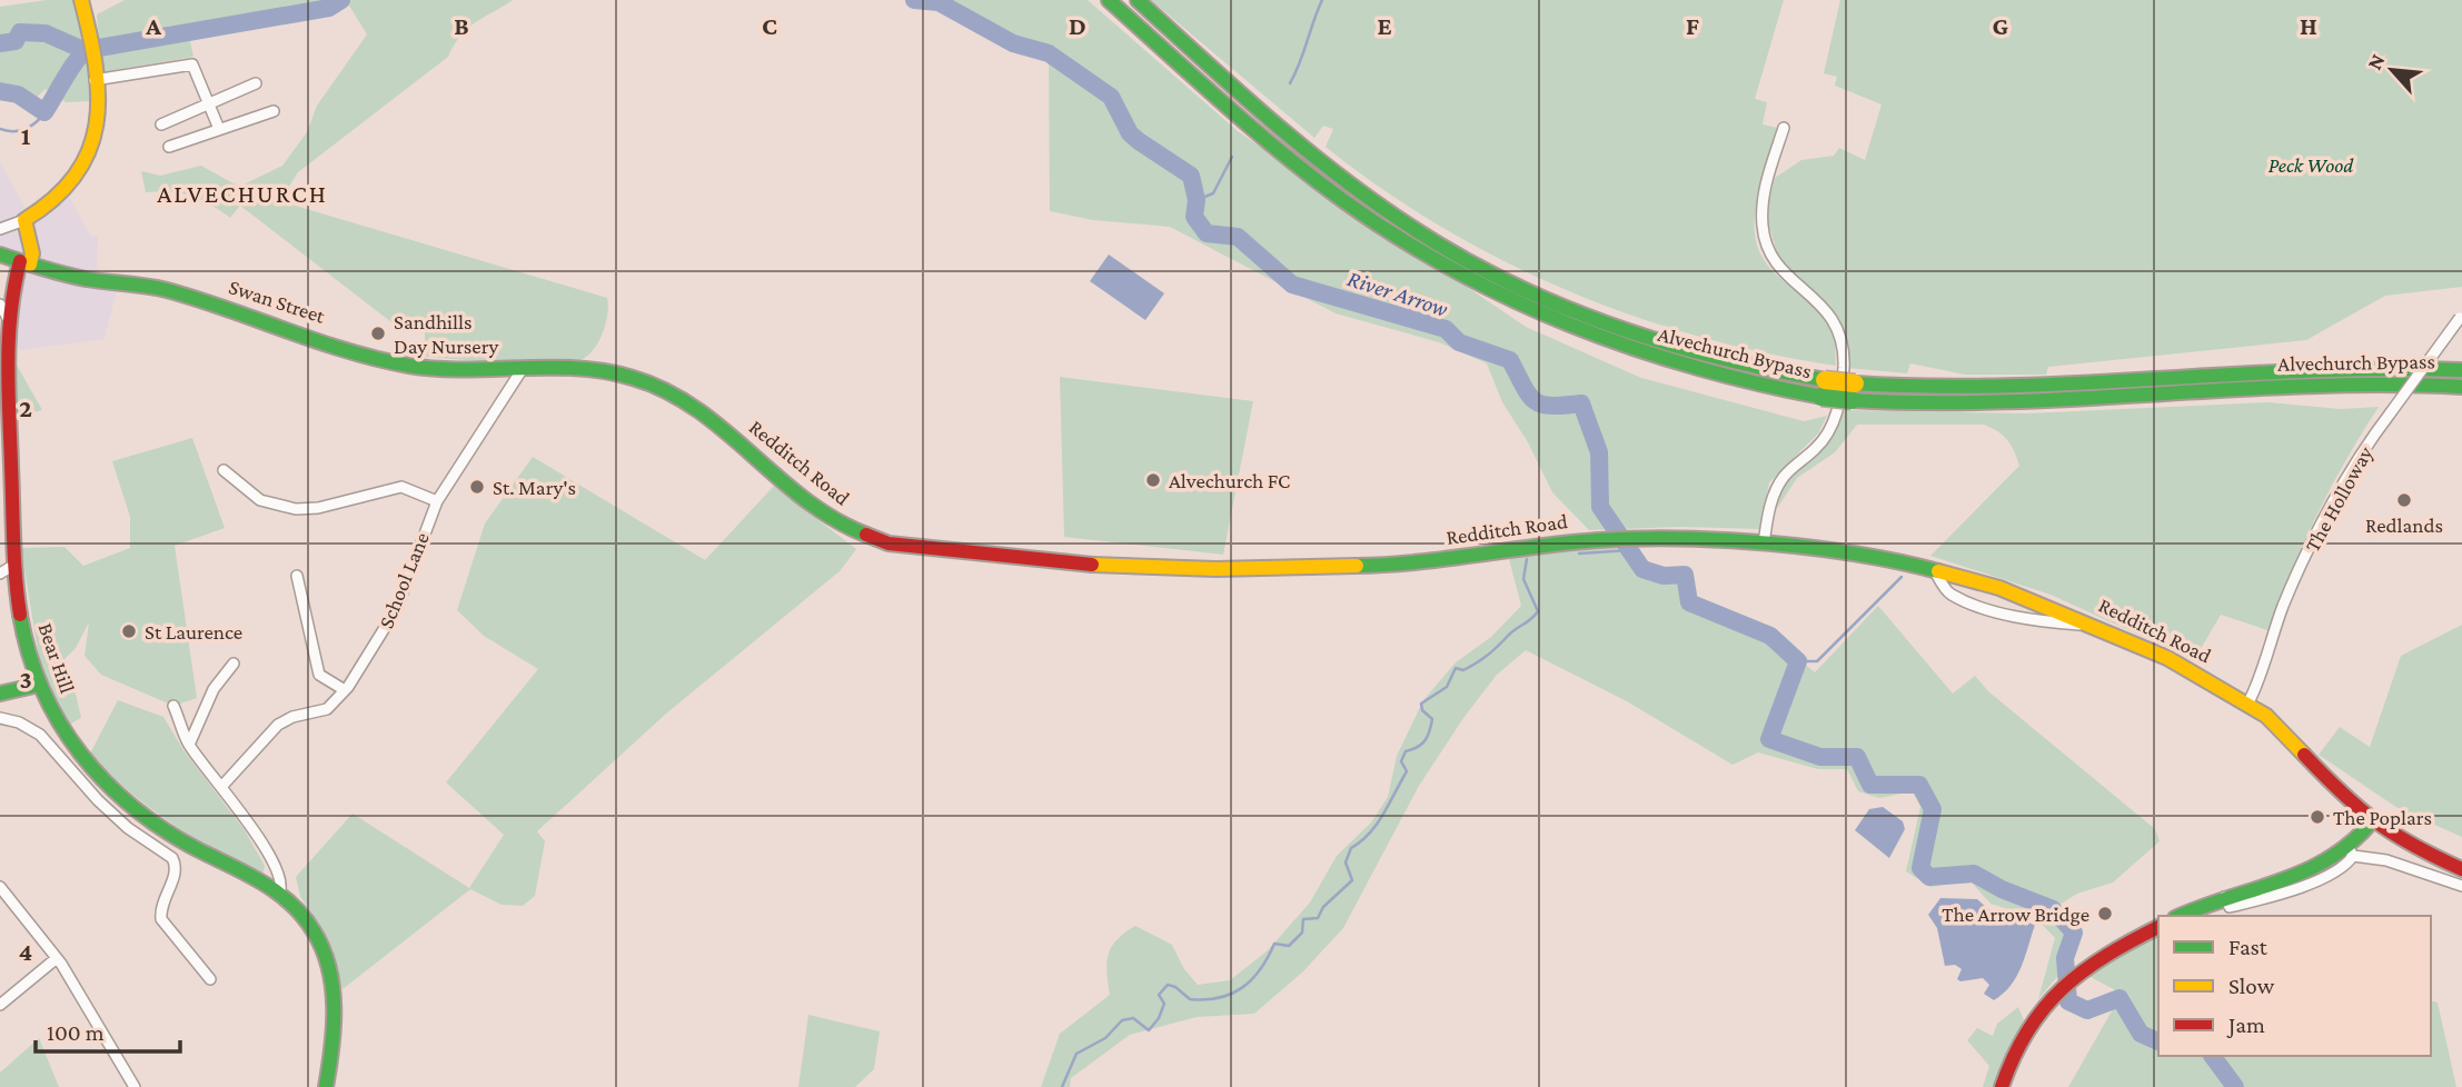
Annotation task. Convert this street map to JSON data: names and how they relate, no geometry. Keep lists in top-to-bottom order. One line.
{"streets":{"main road":["Swan Street","Alvechurch Bypass","Redditch Road","Bear Hill"],"street":["The Holloway","School Lane"]},"crossings":[["Swan Street","Redditch Road"],["Swan Street","School Lane"],["Swan Street","Bear Hill"],["Redditch Road","The Holloway"],["Redditch Road","School Lane"]],"districts":["ALVECHURCH"],"water":["River Arrow"],"parks":["Peck Wood"],"places":["Sandhills Day Nursery","Alvechurch FC","St. Mary's","Redlands","St Laurence","The Poplars","The Arrow Bridge"],"legend":["Fast","Slow","Jam"],"scale_bar":"100 m","north":"top left","grid":{"columns":["A","B","C","D","E","F","G","H"],"rows":["1","2","3","4"]}}
